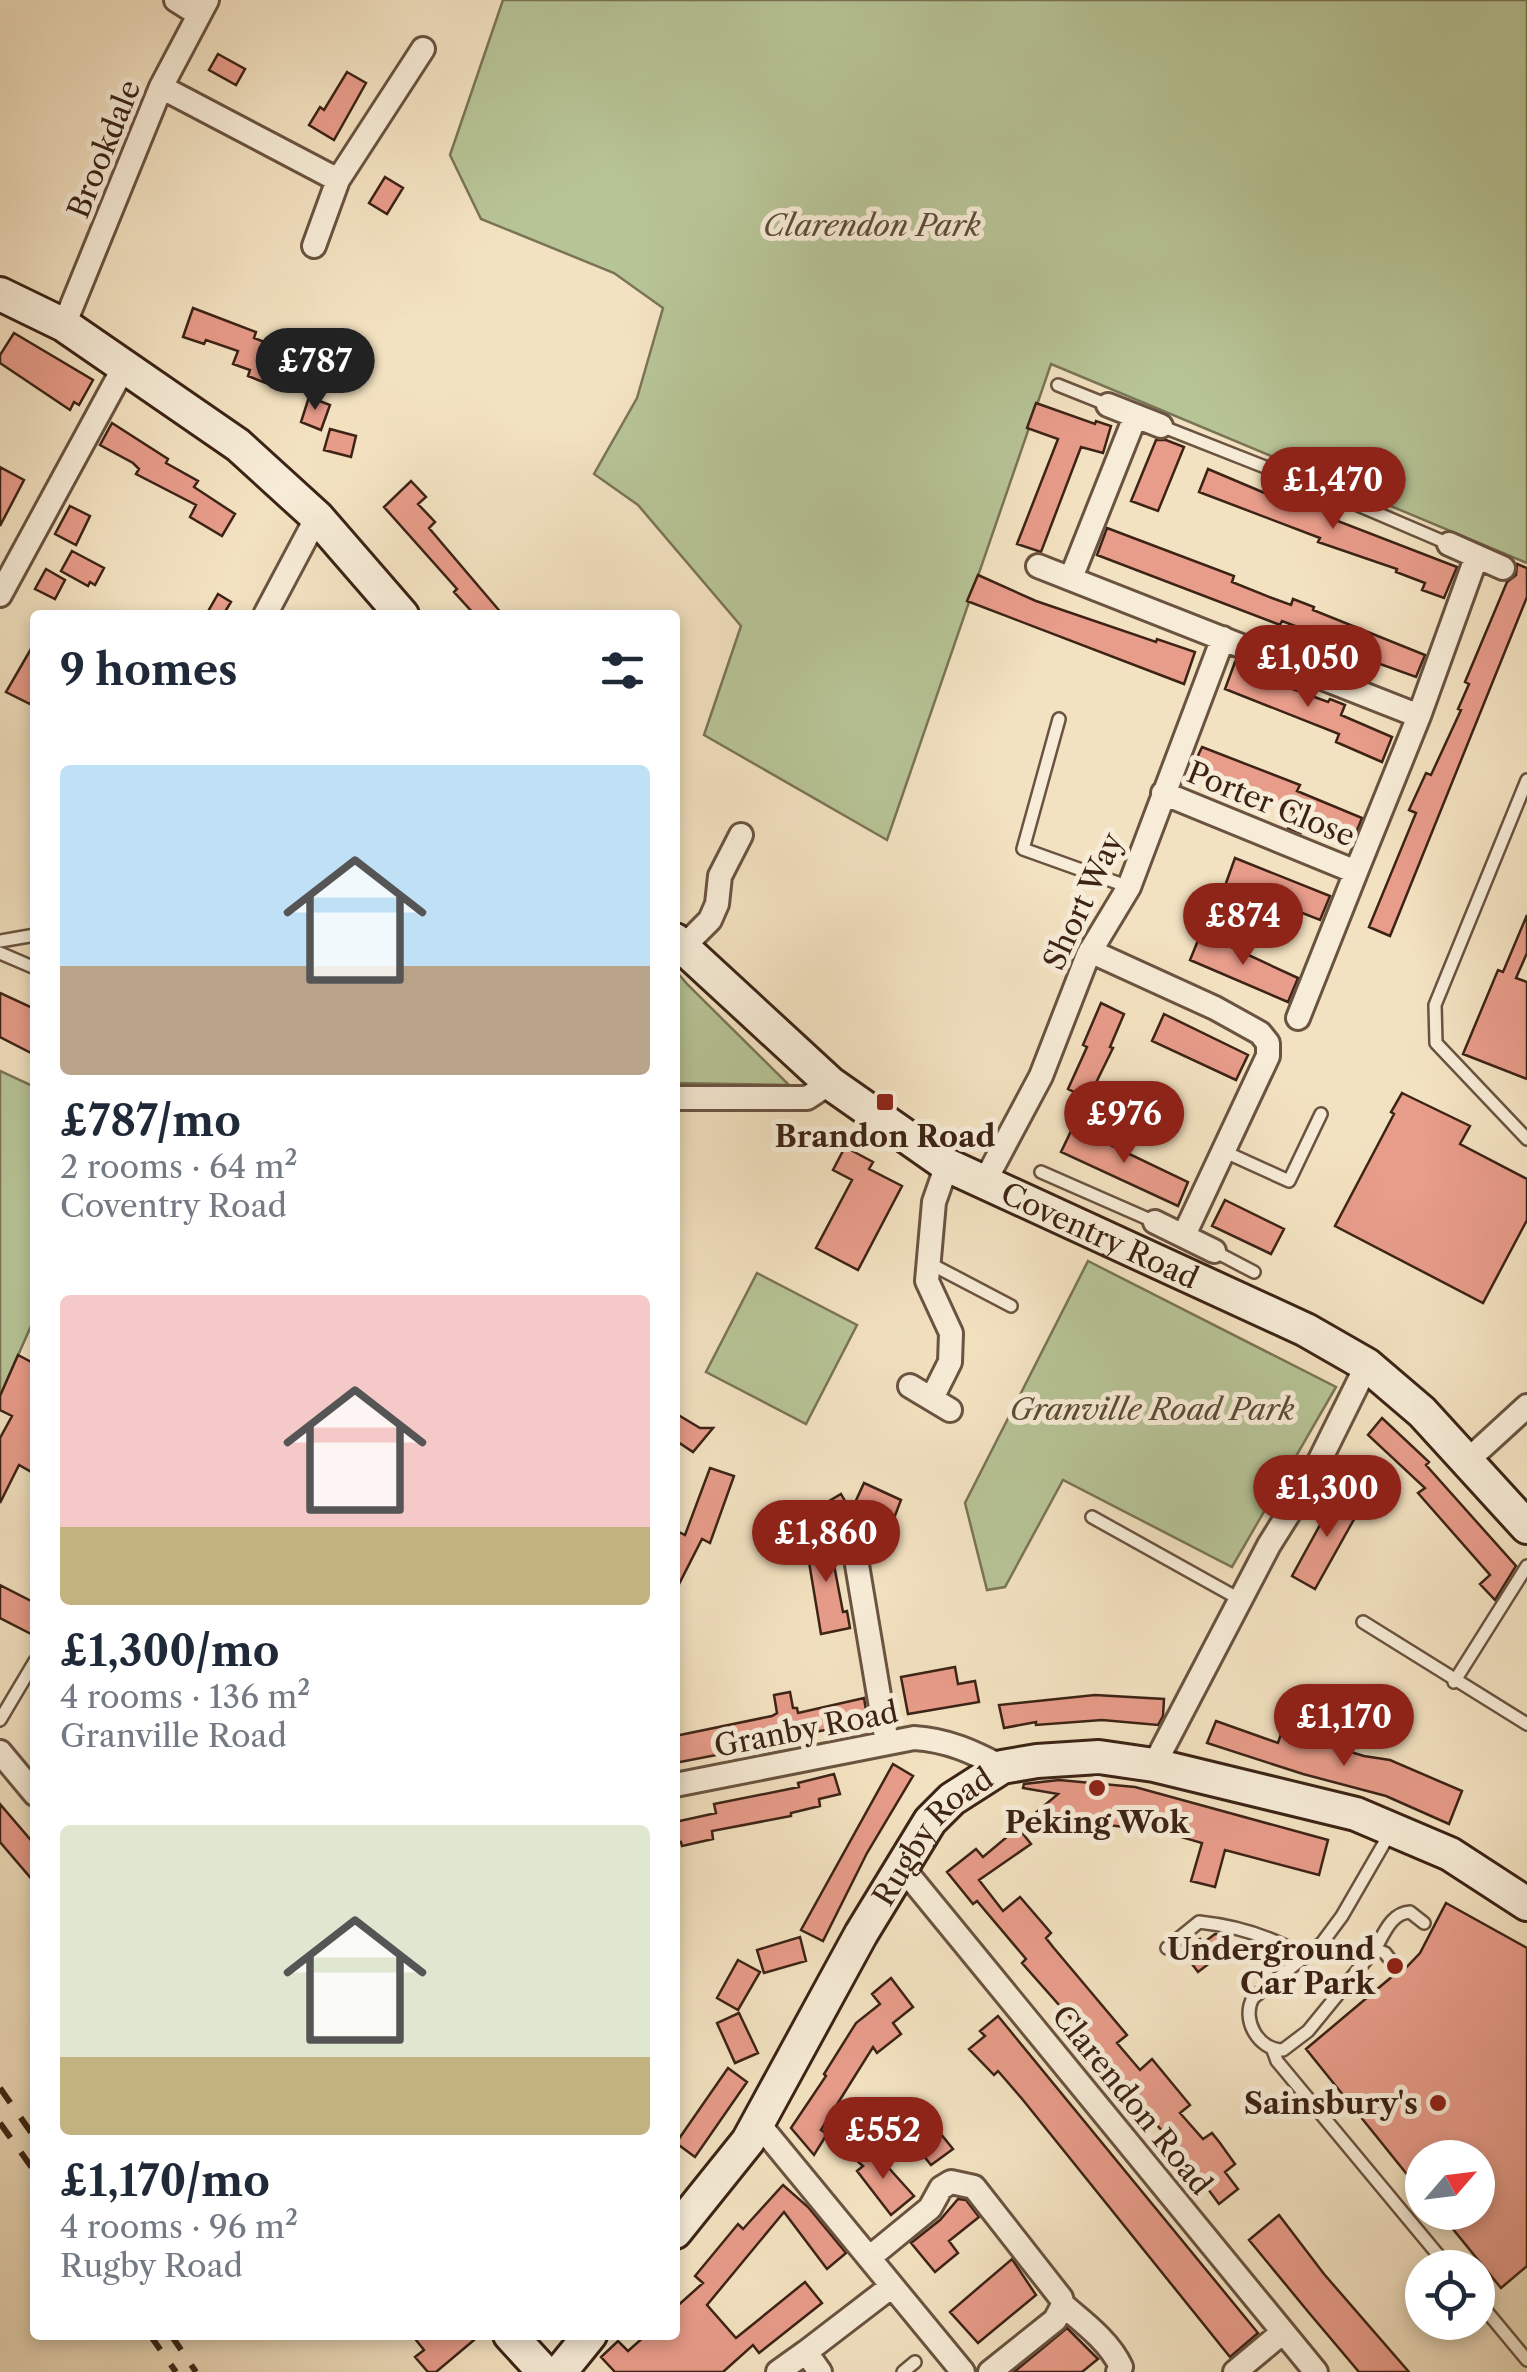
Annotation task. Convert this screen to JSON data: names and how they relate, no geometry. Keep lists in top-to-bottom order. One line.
{"streets":{"main road":["Coventry Road","Rugby Road"],"street":["Brookdale","Porter Close","Short Way","Granby Road","Clarendon Road"]},"crossings":[["Porter Close","Short Way"],["Short Way","Coventry Road"],["Granby Road","Rugby Road"],["Rugby Road","Clarendon Road"]],"parks":["Clarendon Park","Granville Road Park"],"places":{"transit":["Brandon Road"],"other":["Peking Wok","Underground Car Park","Sainsbury's"]},"north":"top right","page":{"price":["£787","£1,470","£1,050","£874","£976","£1,300","£1,860","£1,170","£552"],"heading":"9 homes","list":[{"name":"£787/mo","note":"2 rooms · 64 m² · Coventry Road"},{"name":"£1,300/mo","note":"4 rooms · 136 m² · Granville Road"},{"name":"£1,170/mo","note":"4 rooms · 96 m² · Rugby Road"}]}}
